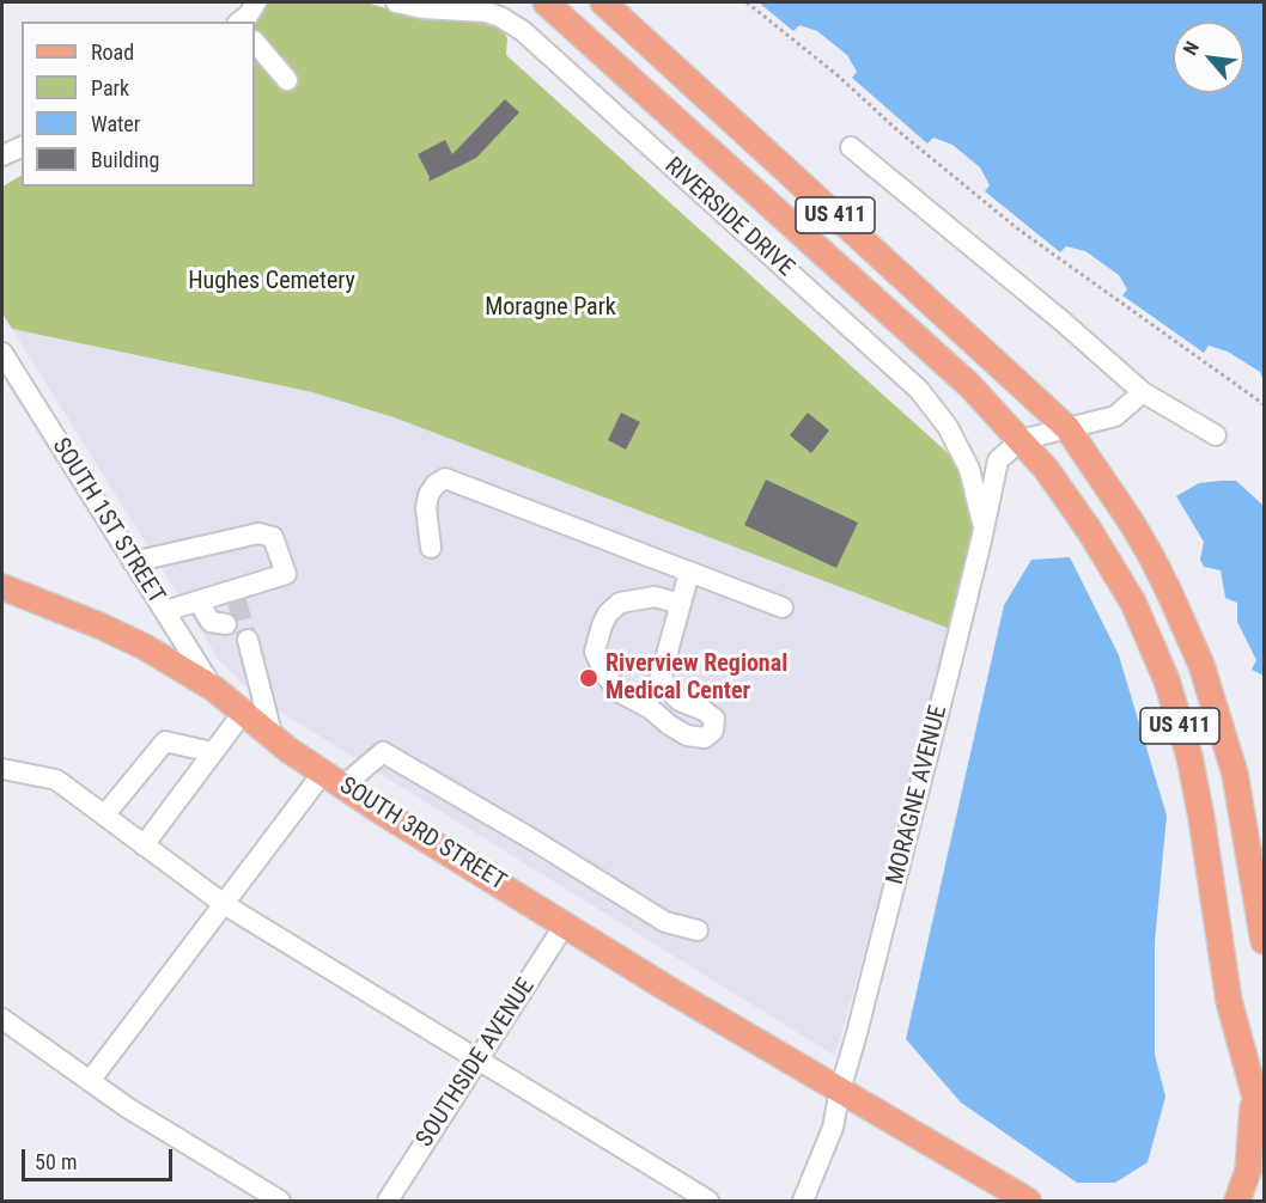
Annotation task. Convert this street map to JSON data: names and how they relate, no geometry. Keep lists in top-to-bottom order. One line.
{"streets":{"main road":["US 411","SOUTH 3RD STREET"],"street":["RIVERSIDE DRIVE","SOUTH 1ST STREET","MORAGNE AVENUE","SOUTHSIDE AVENUE"]},"crossings":[["US 411","MORAGNE AVENUE"],["RIVERSIDE DRIVE","MORAGNE AVENUE"],["SOUTH 1ST STREET","SOUTH 3RD STREET"],["MORAGNE AVENUE","SOUTH 3RD STREET"],["SOUTH 3RD STREET","SOUTHSIDE AVENUE"]],"parks":["Hughes Cemetery","Moragne Park"],"places":["Riverview Regional Medical Center"],"legend":["Road","Park","Water","Building"],"scale_bar":"50 m","north":"top left"}
